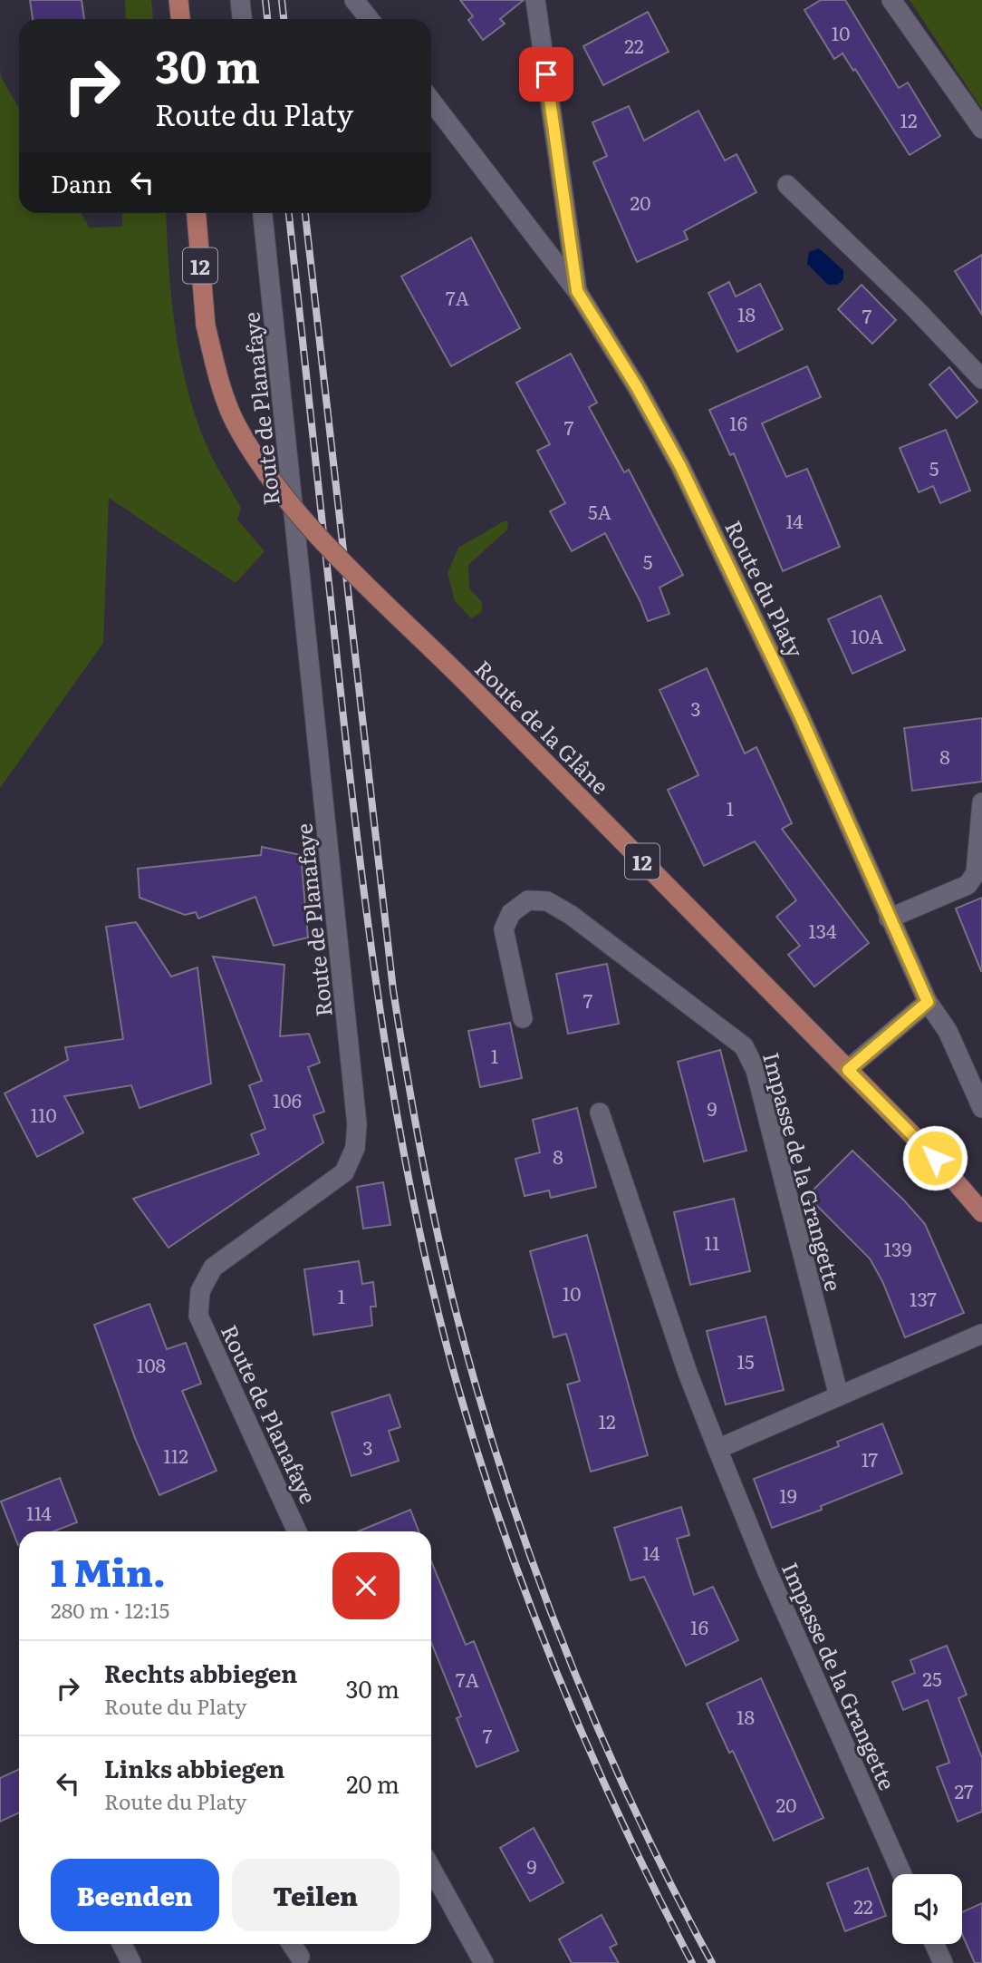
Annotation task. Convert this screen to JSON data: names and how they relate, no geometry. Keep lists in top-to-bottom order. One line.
{"streets":{"main road":["12","Route de la Glâne"],"street":["Route de Planafaye","Route du Platy","Impasse de la Grangette"]},"house_numbers":["10","22","12","20","7A","18","7","16","7","5","5A","14","5","10A","3","8","1","134","7","1","106","9","110","8","11","139","10","1","137","15","108","12","3","112","17","19","114","14","16","25","7A","18","7","27","20","9","22"],"page":{"turn":["30 m","Route du Platy"],"then":"Dann","heading":["1 Min.","280 m · 12:15"],"list":[{"name":"Rechts abbiegen","note":"Route du Platy","value":"30 m"},{"name":"Links abbiegen","note":"Route du Platy","value":"20 m"}],"buttons":["Beenden","Teilen"]}}
